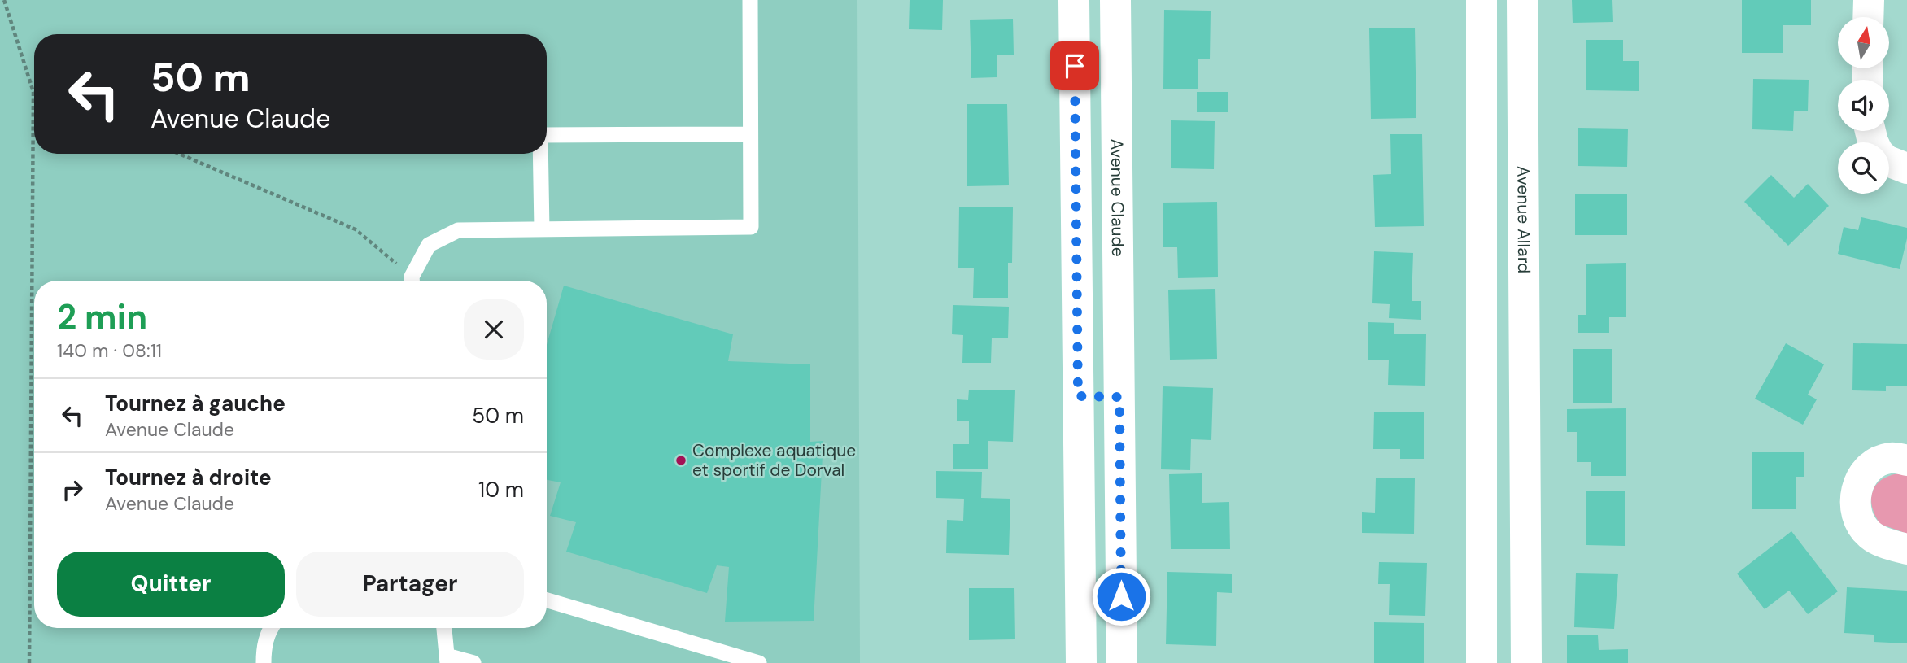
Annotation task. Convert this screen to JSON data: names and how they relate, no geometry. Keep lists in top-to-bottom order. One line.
{"streets":{"street":["Avenue Claude","Avenue Allard"]},"places":["Complexe aquatique et sportif de Dorval"],"north":"top","page":{"turn":["50 m","Avenue Claude"],"heading":["2 min","140 m · 08:11"],"list":[{"name":"Tournez à gauche","note":"Avenue Claude","value":"50 m"},{"name":"Tournez à droite","note":"Avenue Claude","value":"10 m"}],"buttons":["Quitter","Partager"]}}
